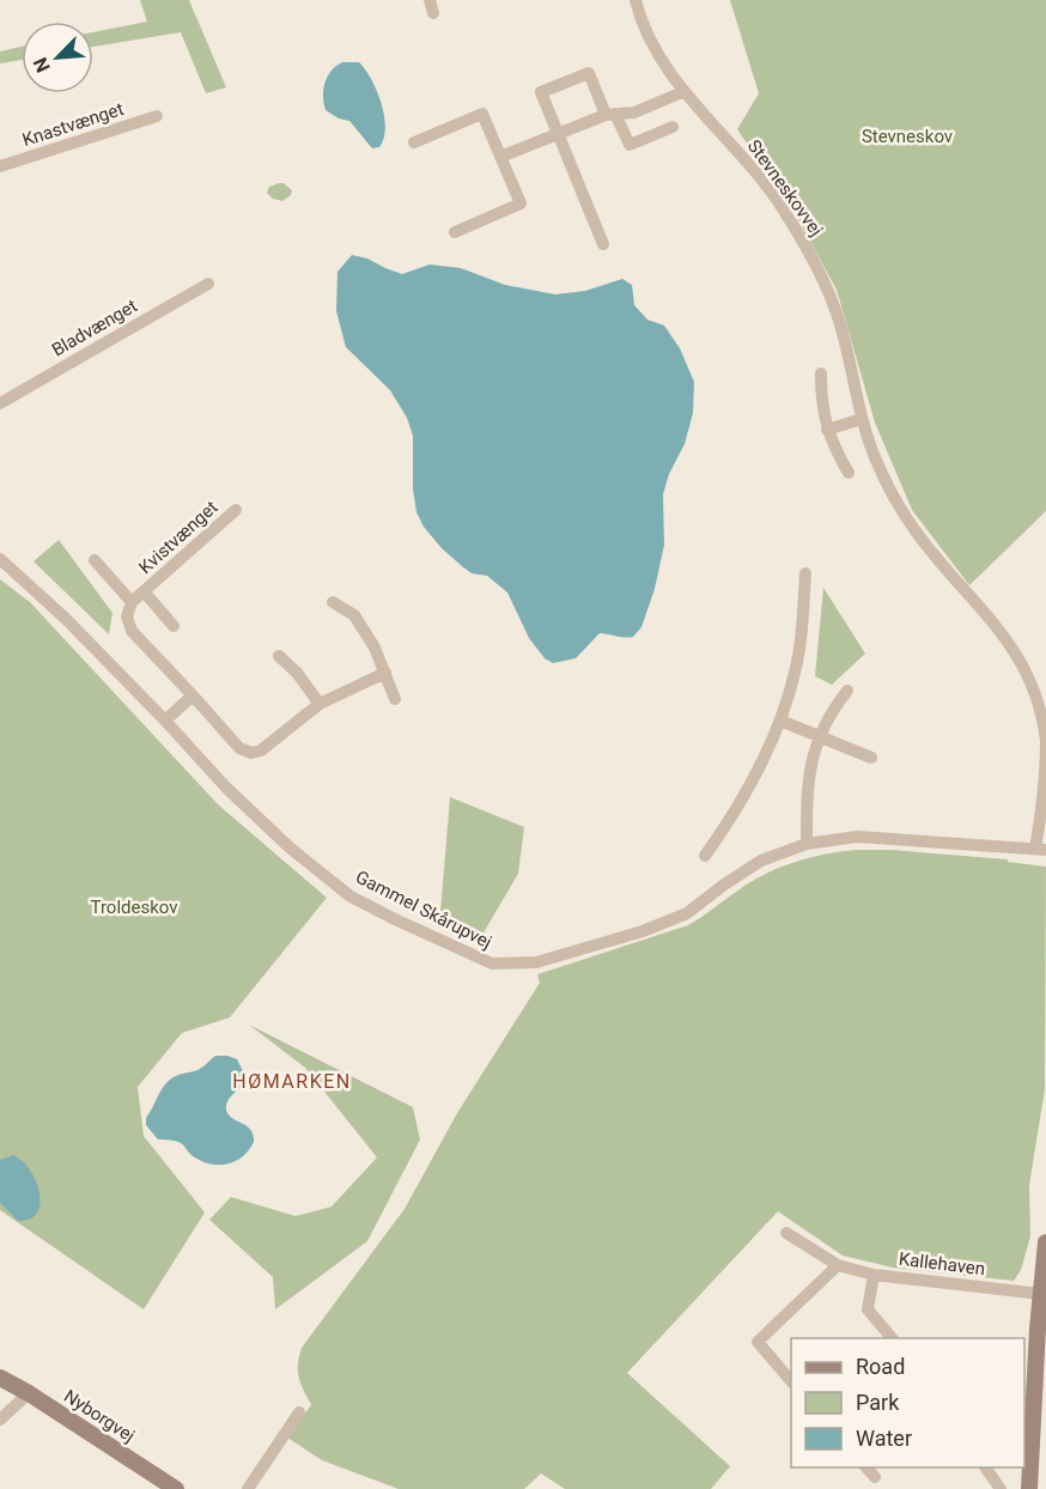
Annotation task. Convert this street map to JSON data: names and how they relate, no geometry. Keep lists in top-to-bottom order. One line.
{"streets":{"street":["Knastvænget","Stevneskovvej","Bladvænget","Kvistvænget","Gammel Skårupvej","Kallehaven","Nyborgvej"]},"crossings":[["Stevneskovvej","Gammel Skårupvej"]],"districts":["HØMARKEN"],"parks":["Stevneskov","Troldeskov"],"legend":["Road","Park","Water"],"north":"bottom left"}
